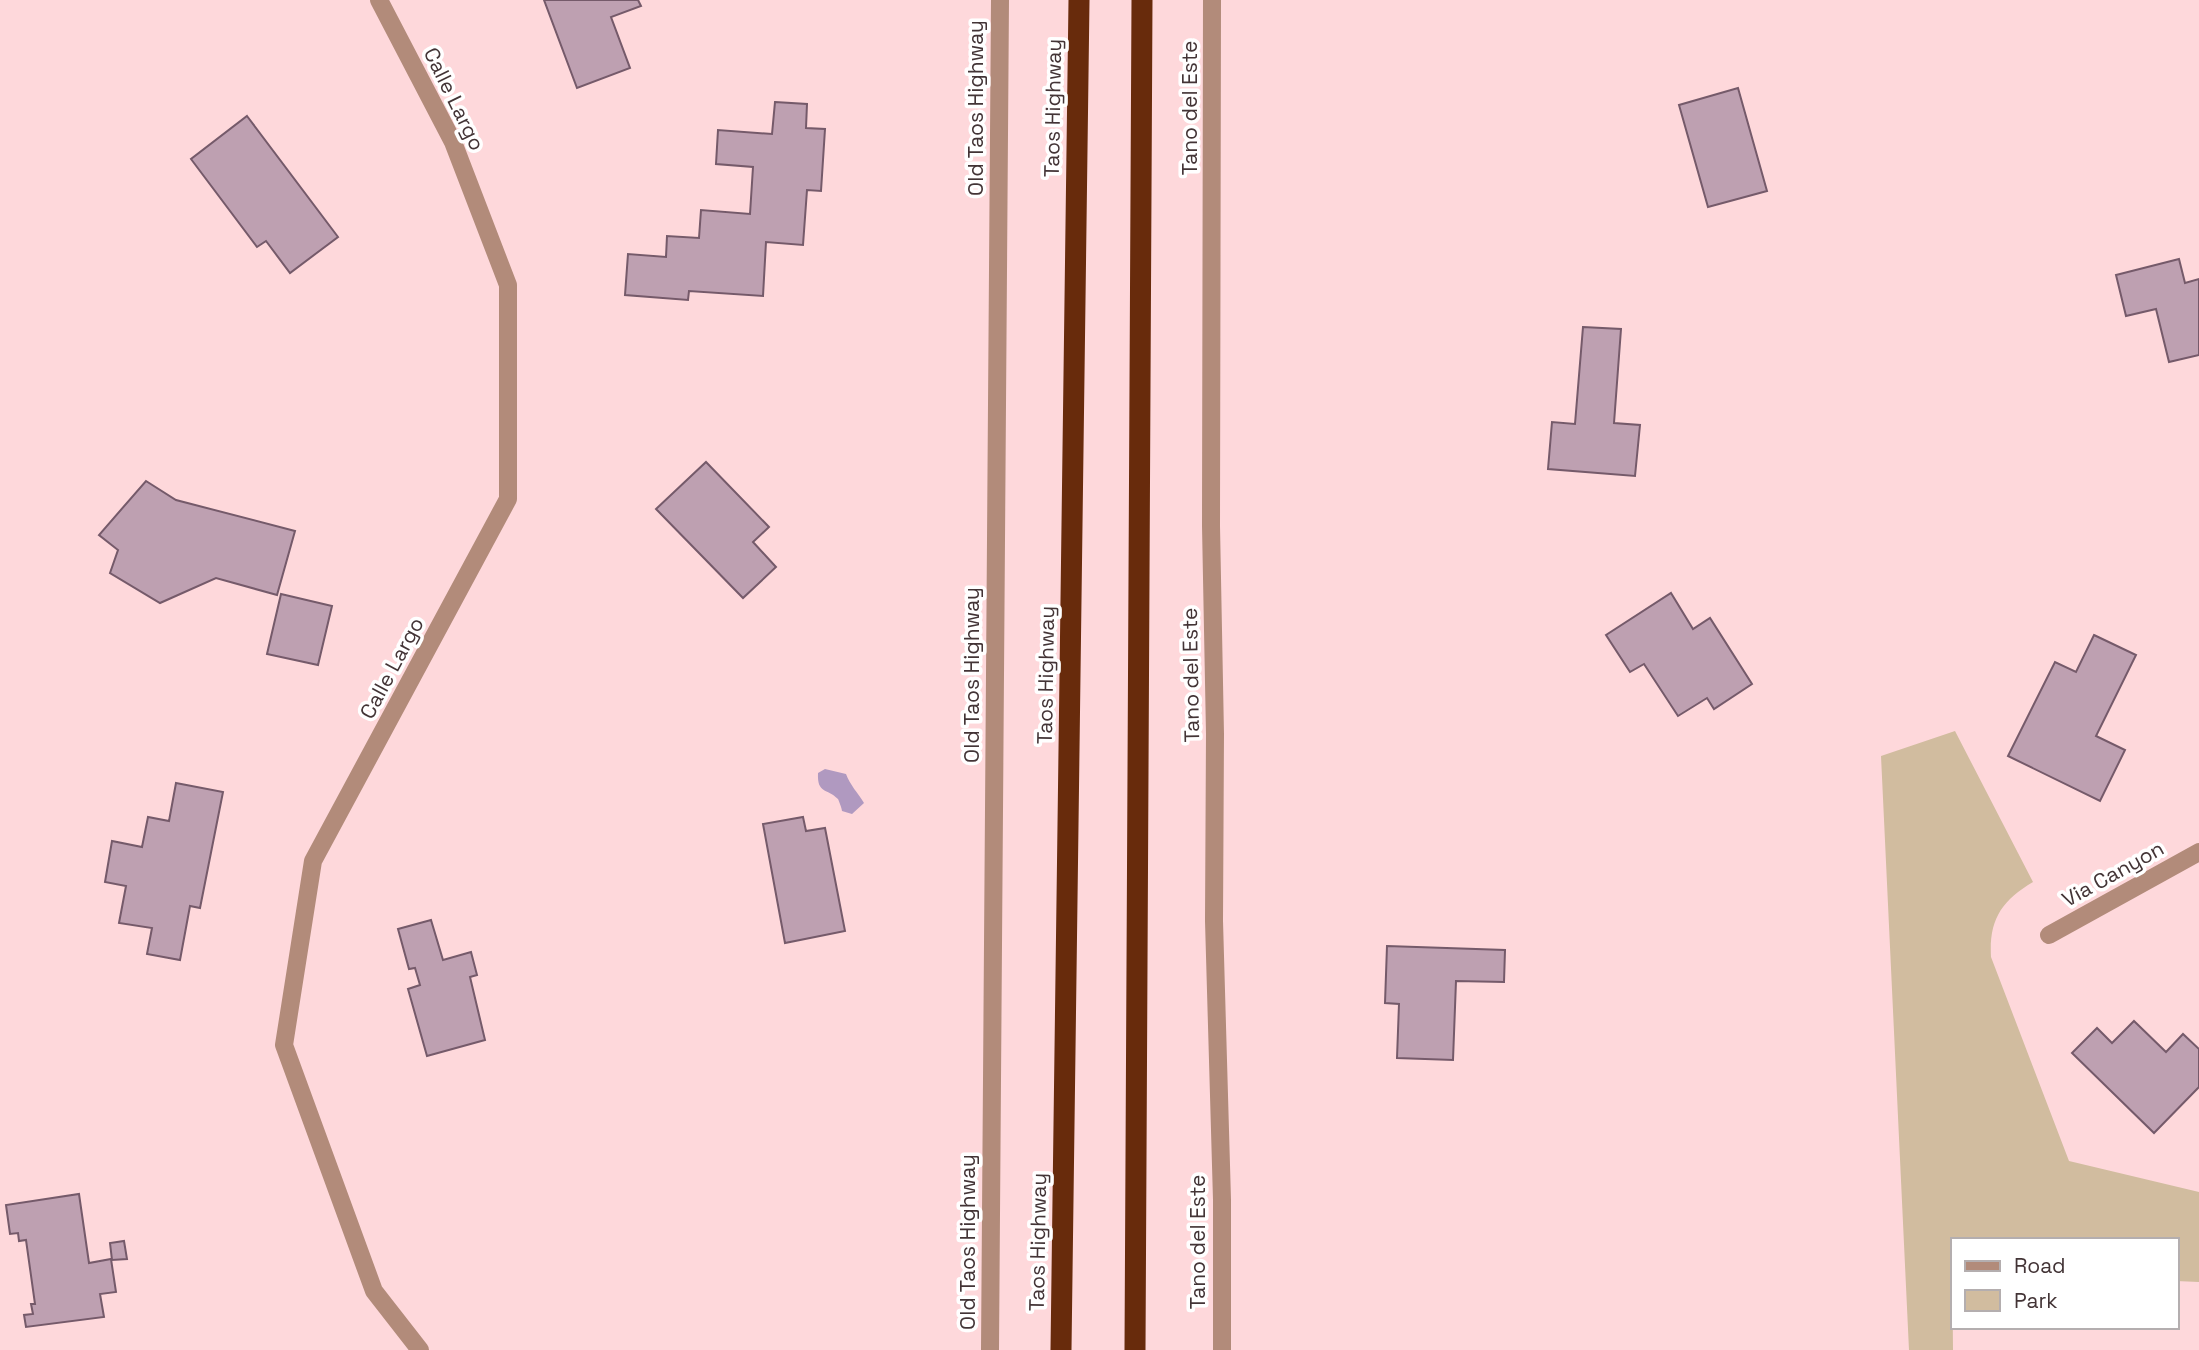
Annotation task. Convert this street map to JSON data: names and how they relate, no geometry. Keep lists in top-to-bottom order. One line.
{"streets":{"highway":["Taos Highway"],"street":["Calle Largo","Old Taos Highway","Tano del Este","Via Canyon"]},"legend":["Road","Park"]}
